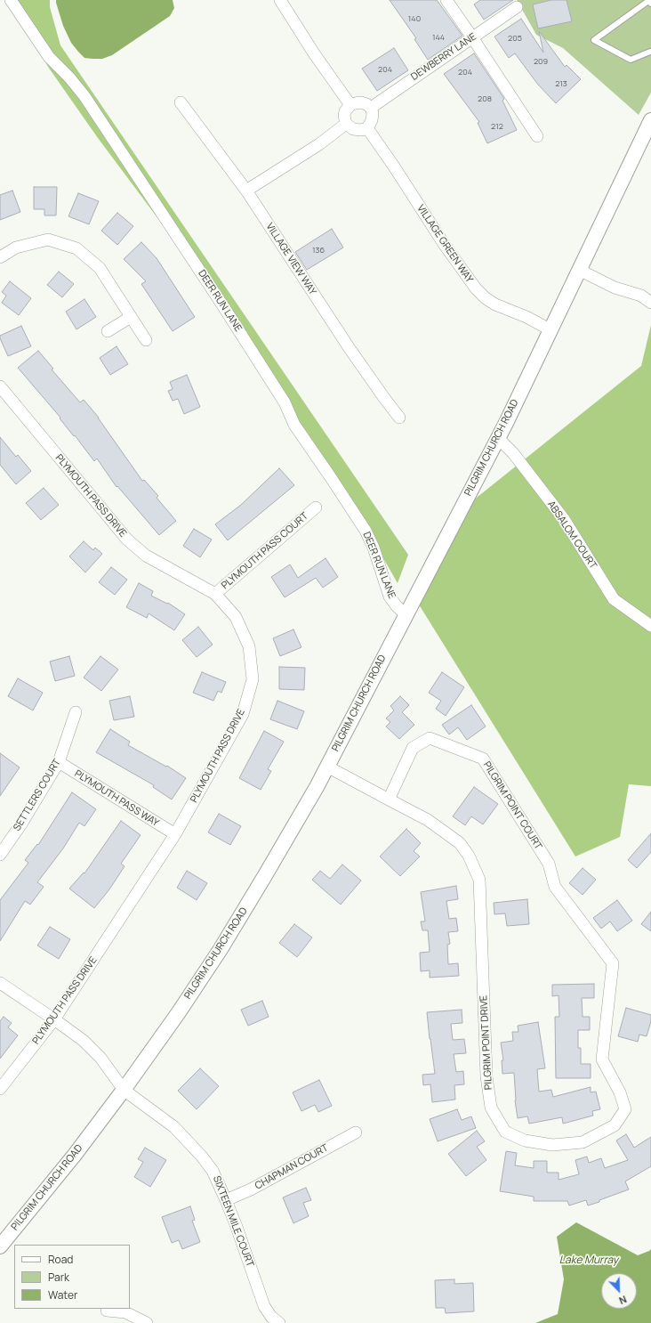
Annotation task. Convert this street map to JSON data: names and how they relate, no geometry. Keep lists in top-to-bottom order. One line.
{"streets":{"street":["DEWBERRY LANE","VILLAGE GREEN WAY","VILLAGE VIEW WAY","DEER RUN LANE","PILGRIM CHURCH ROAD","PLYMOUTH PASS DRIVE","ABSALOM COURT","PLYMOUTH PASS COURT","SETTLERS COURT","PLYMOUTH PASS WAY","PILGRIM POINT COURT","PILGRIM POINT DRIVE","CHAPMAN COURT","SIXTEEN MILE COURT"]},"crossings":[["DEWBERRY LANE","VILLAGE GREEN WAY"],["VILLAGE GREEN WAY","PILGRIM CHURCH ROAD"],["DEER RUN LANE","PILGRIM CHURCH ROAD"],["PILGRIM CHURCH ROAD","ABSALOM COURT"],["PILGRIM CHURCH ROAD","PILGRIM POINT DRIVE"],["PILGRIM CHURCH ROAD","SIXTEEN MILE COURT"],["PLYMOUTH PASS DRIVE","PLYMOUTH PASS COURT"],["PLYMOUTH PASS DRIVE","PLYMOUTH PASS WAY"],["PLYMOUTH PASS DRIVE","SIXTEEN MILE COURT"],["SETTLERS COURT","PLYMOUTH PASS WAY"],["PILGRIM POINT COURT","PILGRIM POINT DRIVE"],["CHAPMAN COURT","SIXTEEN MILE COURT"]],"water":["Lake Murray"],"house_numbers":["140","144","205","209","204","204","213","208","212","136"],"legend":["Road","Park","Water"],"north":"bottom right"}
